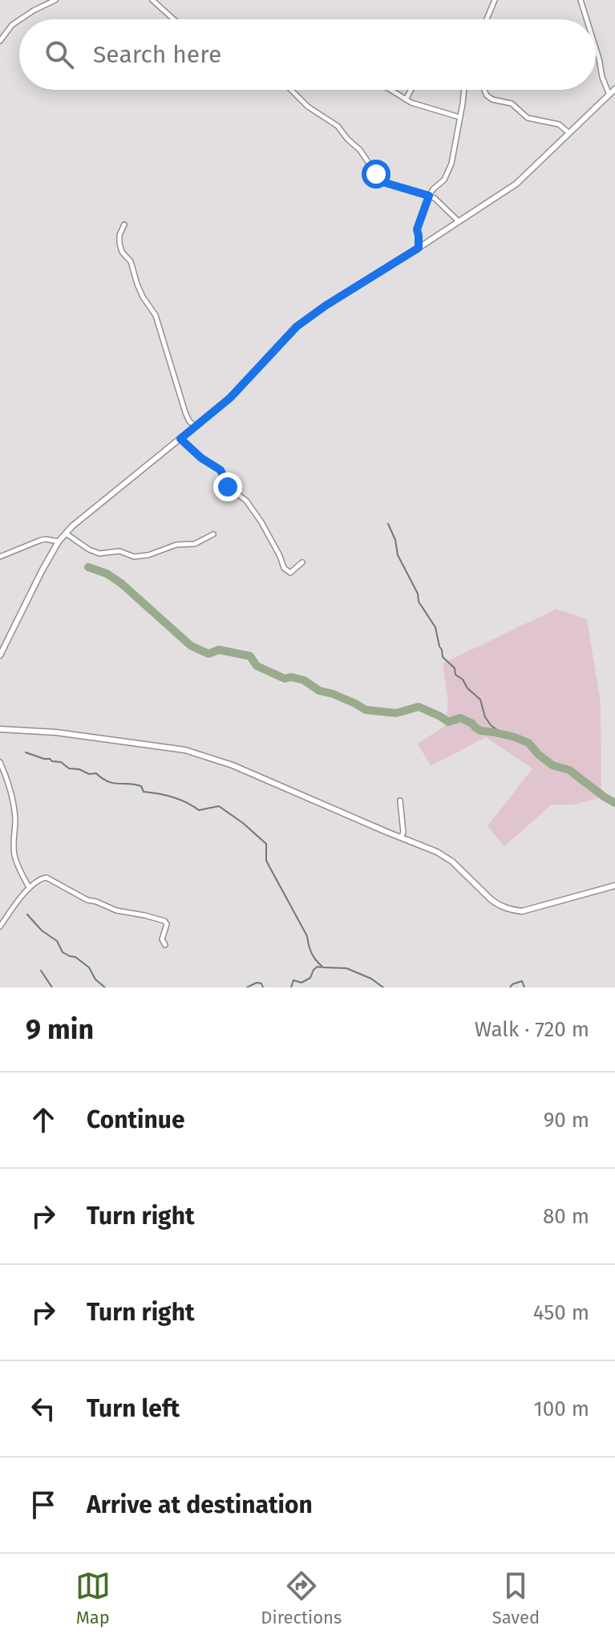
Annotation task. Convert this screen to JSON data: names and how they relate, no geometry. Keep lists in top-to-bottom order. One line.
{"page":{"search":"Search here","heading":["9 min","Walk · 720 m"],"list":[["Continue","90 m"],["Turn right","80 m"],["Turn right","450 m"],["Turn left","100 m"],"Arrive at destination"],"nav":["Map","Directions","Saved"]}}
